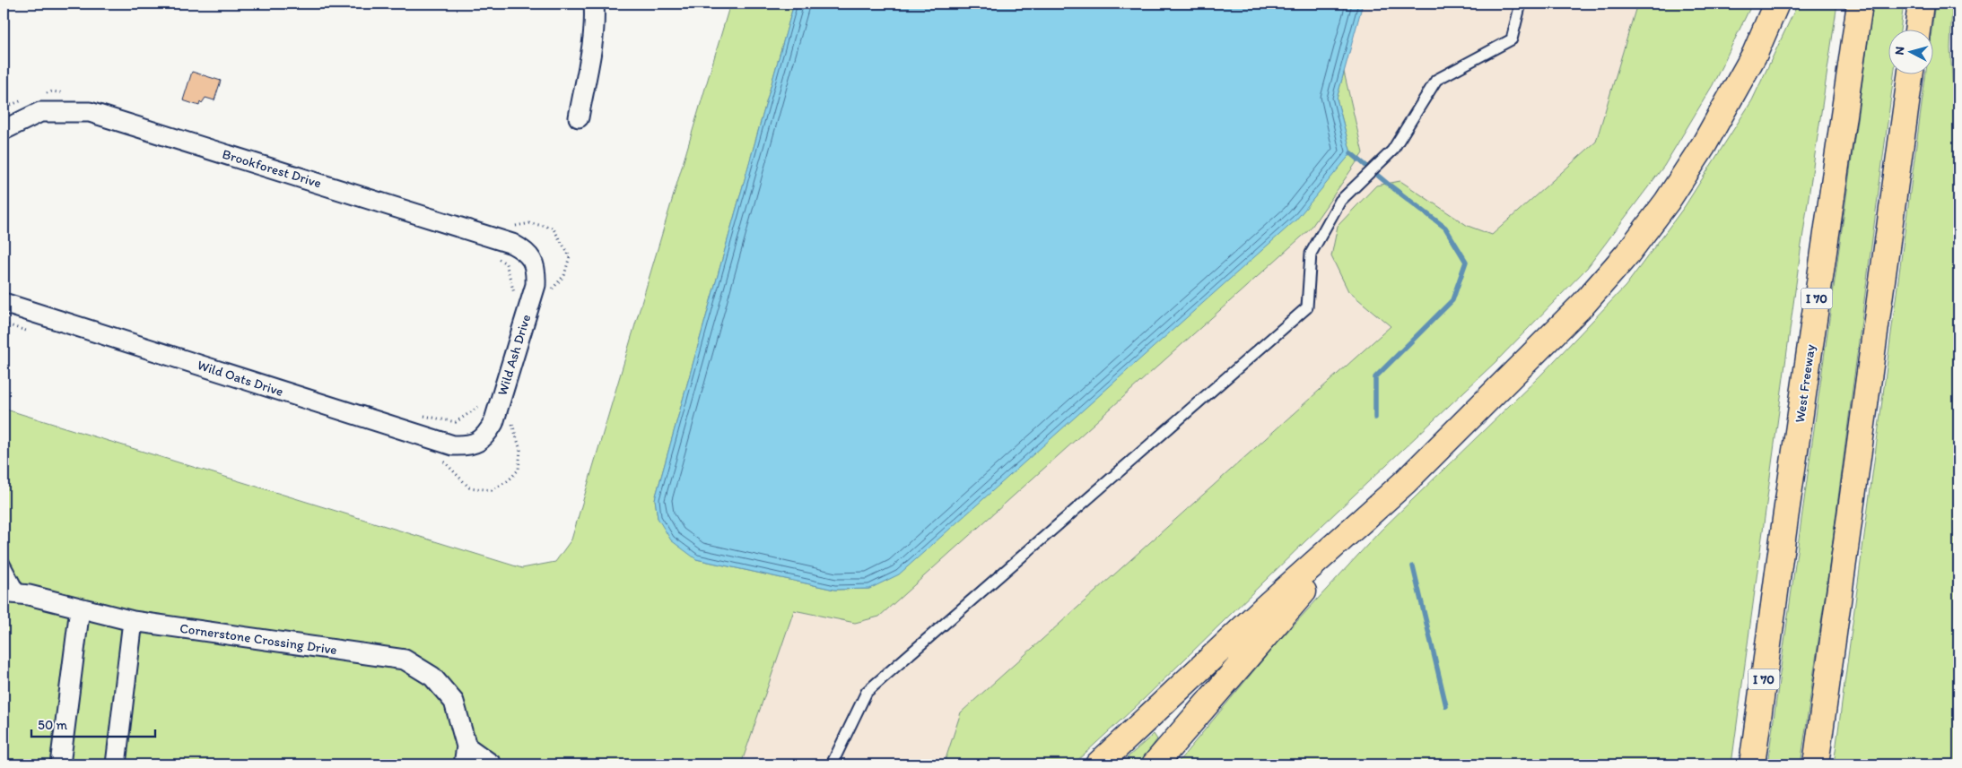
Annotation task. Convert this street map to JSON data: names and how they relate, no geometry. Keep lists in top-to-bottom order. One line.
{"streets":{"highway":["I 70","West Freeway"],"street":["Brookforest Drive","Wild Ash Drive","Wild Oats Drive","Cornerstone Crossing Drive"]},"crossings":[["Brookforest Drive","Wild Ash Drive"],["Wild Ash Drive","Wild Oats Drive"]],"scale_bar":"50 m","north":"left"}
